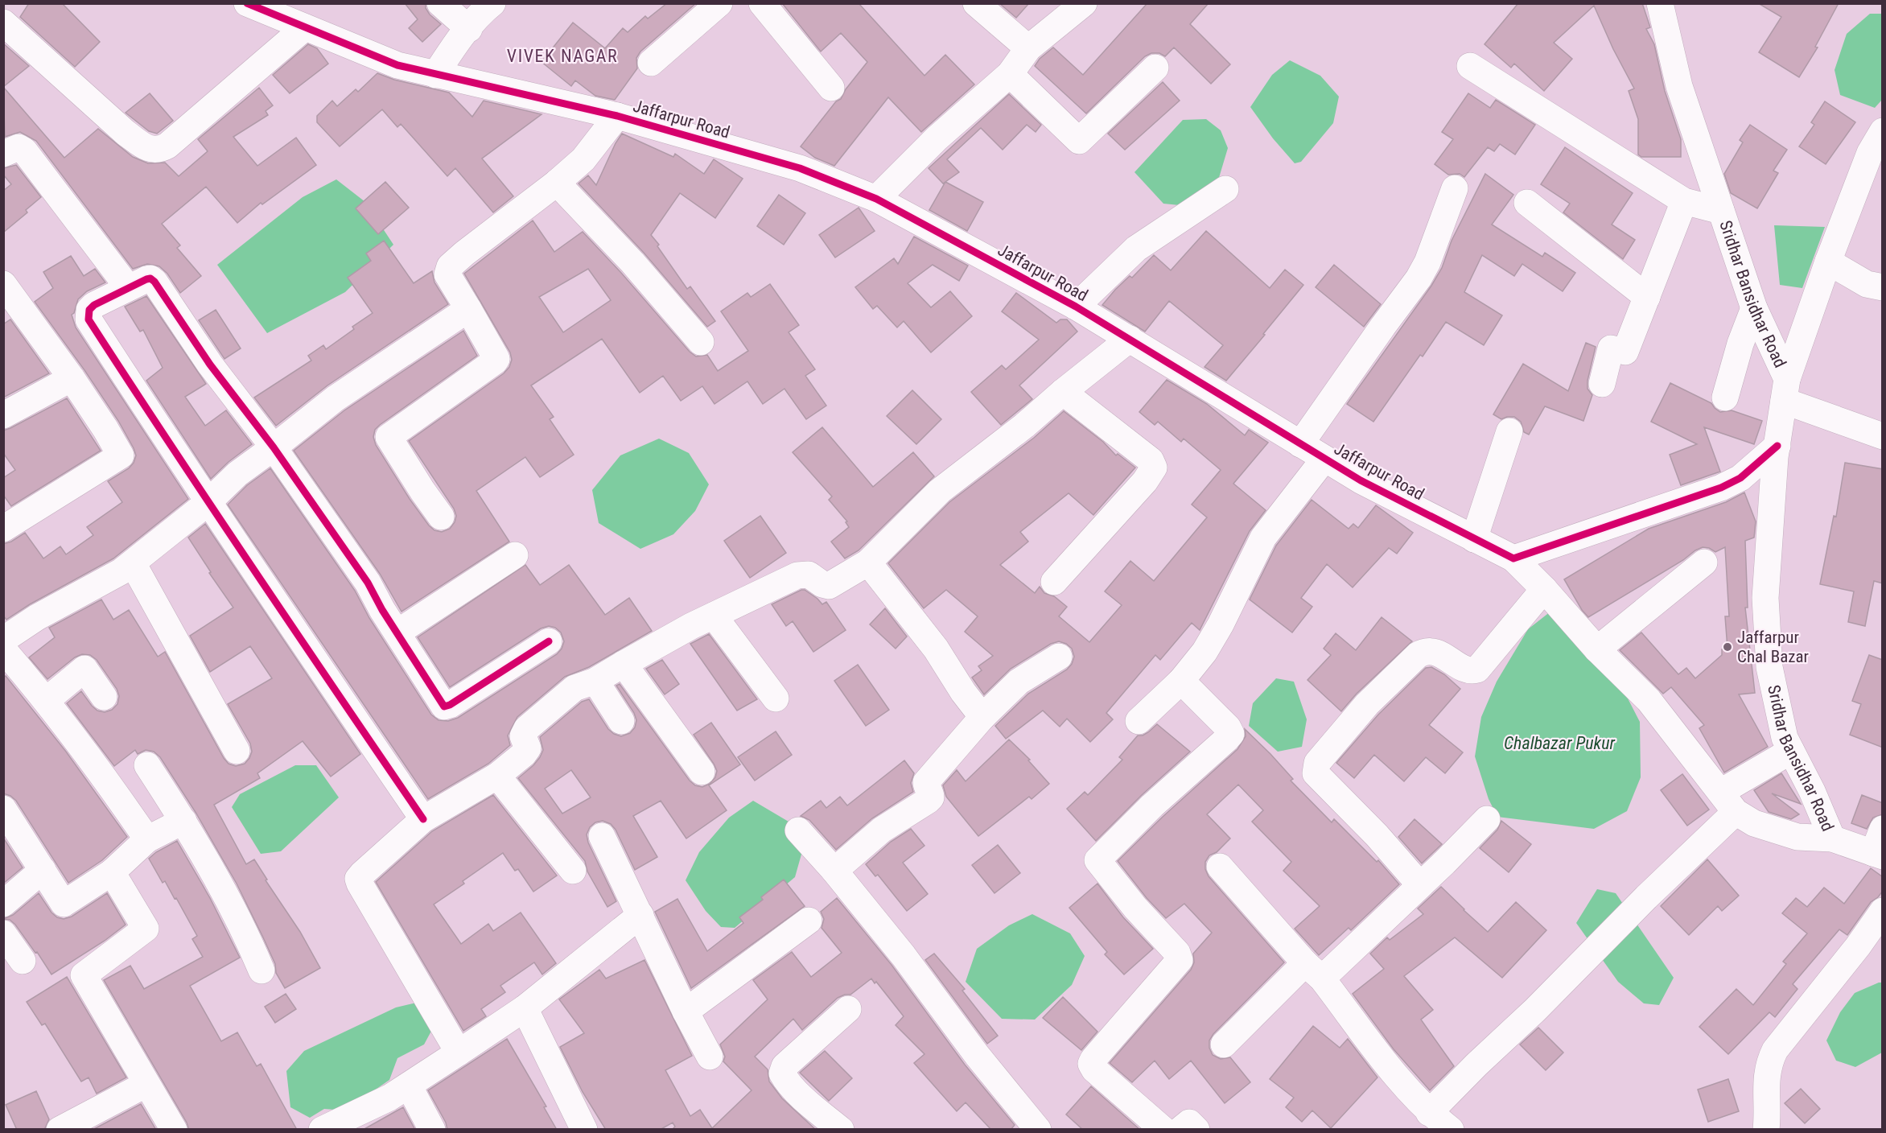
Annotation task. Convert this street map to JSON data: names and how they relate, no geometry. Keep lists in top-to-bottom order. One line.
{"streets":{"street":["Jaffarpur Road","Sridhar Bansidhar Road"]},"districts":["VIVEK NAGAR"],"water":["Chalbazar Pukur"],"places":["Jaffarpur Chal Bazar"]}
